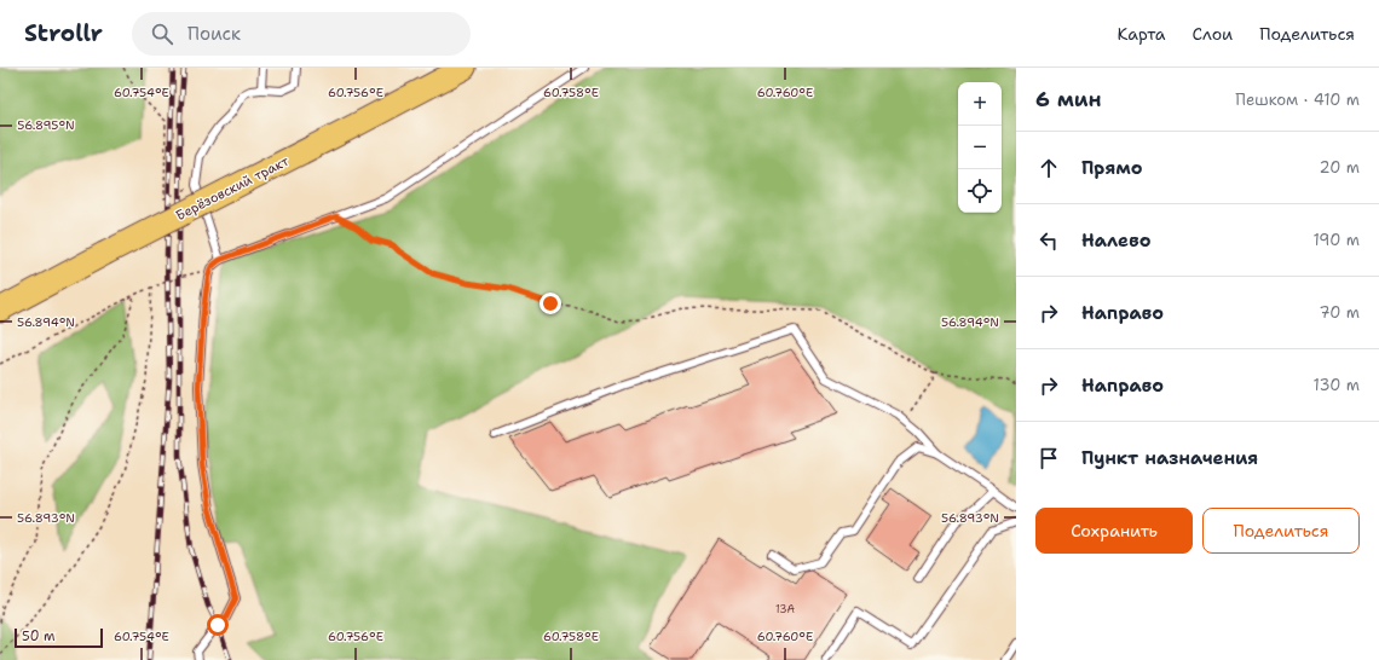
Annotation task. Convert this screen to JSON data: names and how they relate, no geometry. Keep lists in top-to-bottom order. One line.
{"streets":{"main road":["Берёзовский тракт"]},"house_numbers":["13А"],"scale_bar":"50 m","page":{"header":"Strollr","search":"Поиск","nav":["Карта","Слои","Поделиться"],"heading":["6 мин","Пешком · 410 m"],"map_buttons":["+","−"],"list":[["Прямо","20 m"],["Налево","190 m"],["Направо","70 m"],["Направо","130 m"],"Пункт назначения"],"buttons":["Сохранить","Поделиться"],"scale":"50 m"},"coordinates":["60.754°E","60.756°E","60.758°E","60.760°E","56.895°N","56.894°N","56.893°N"]}
